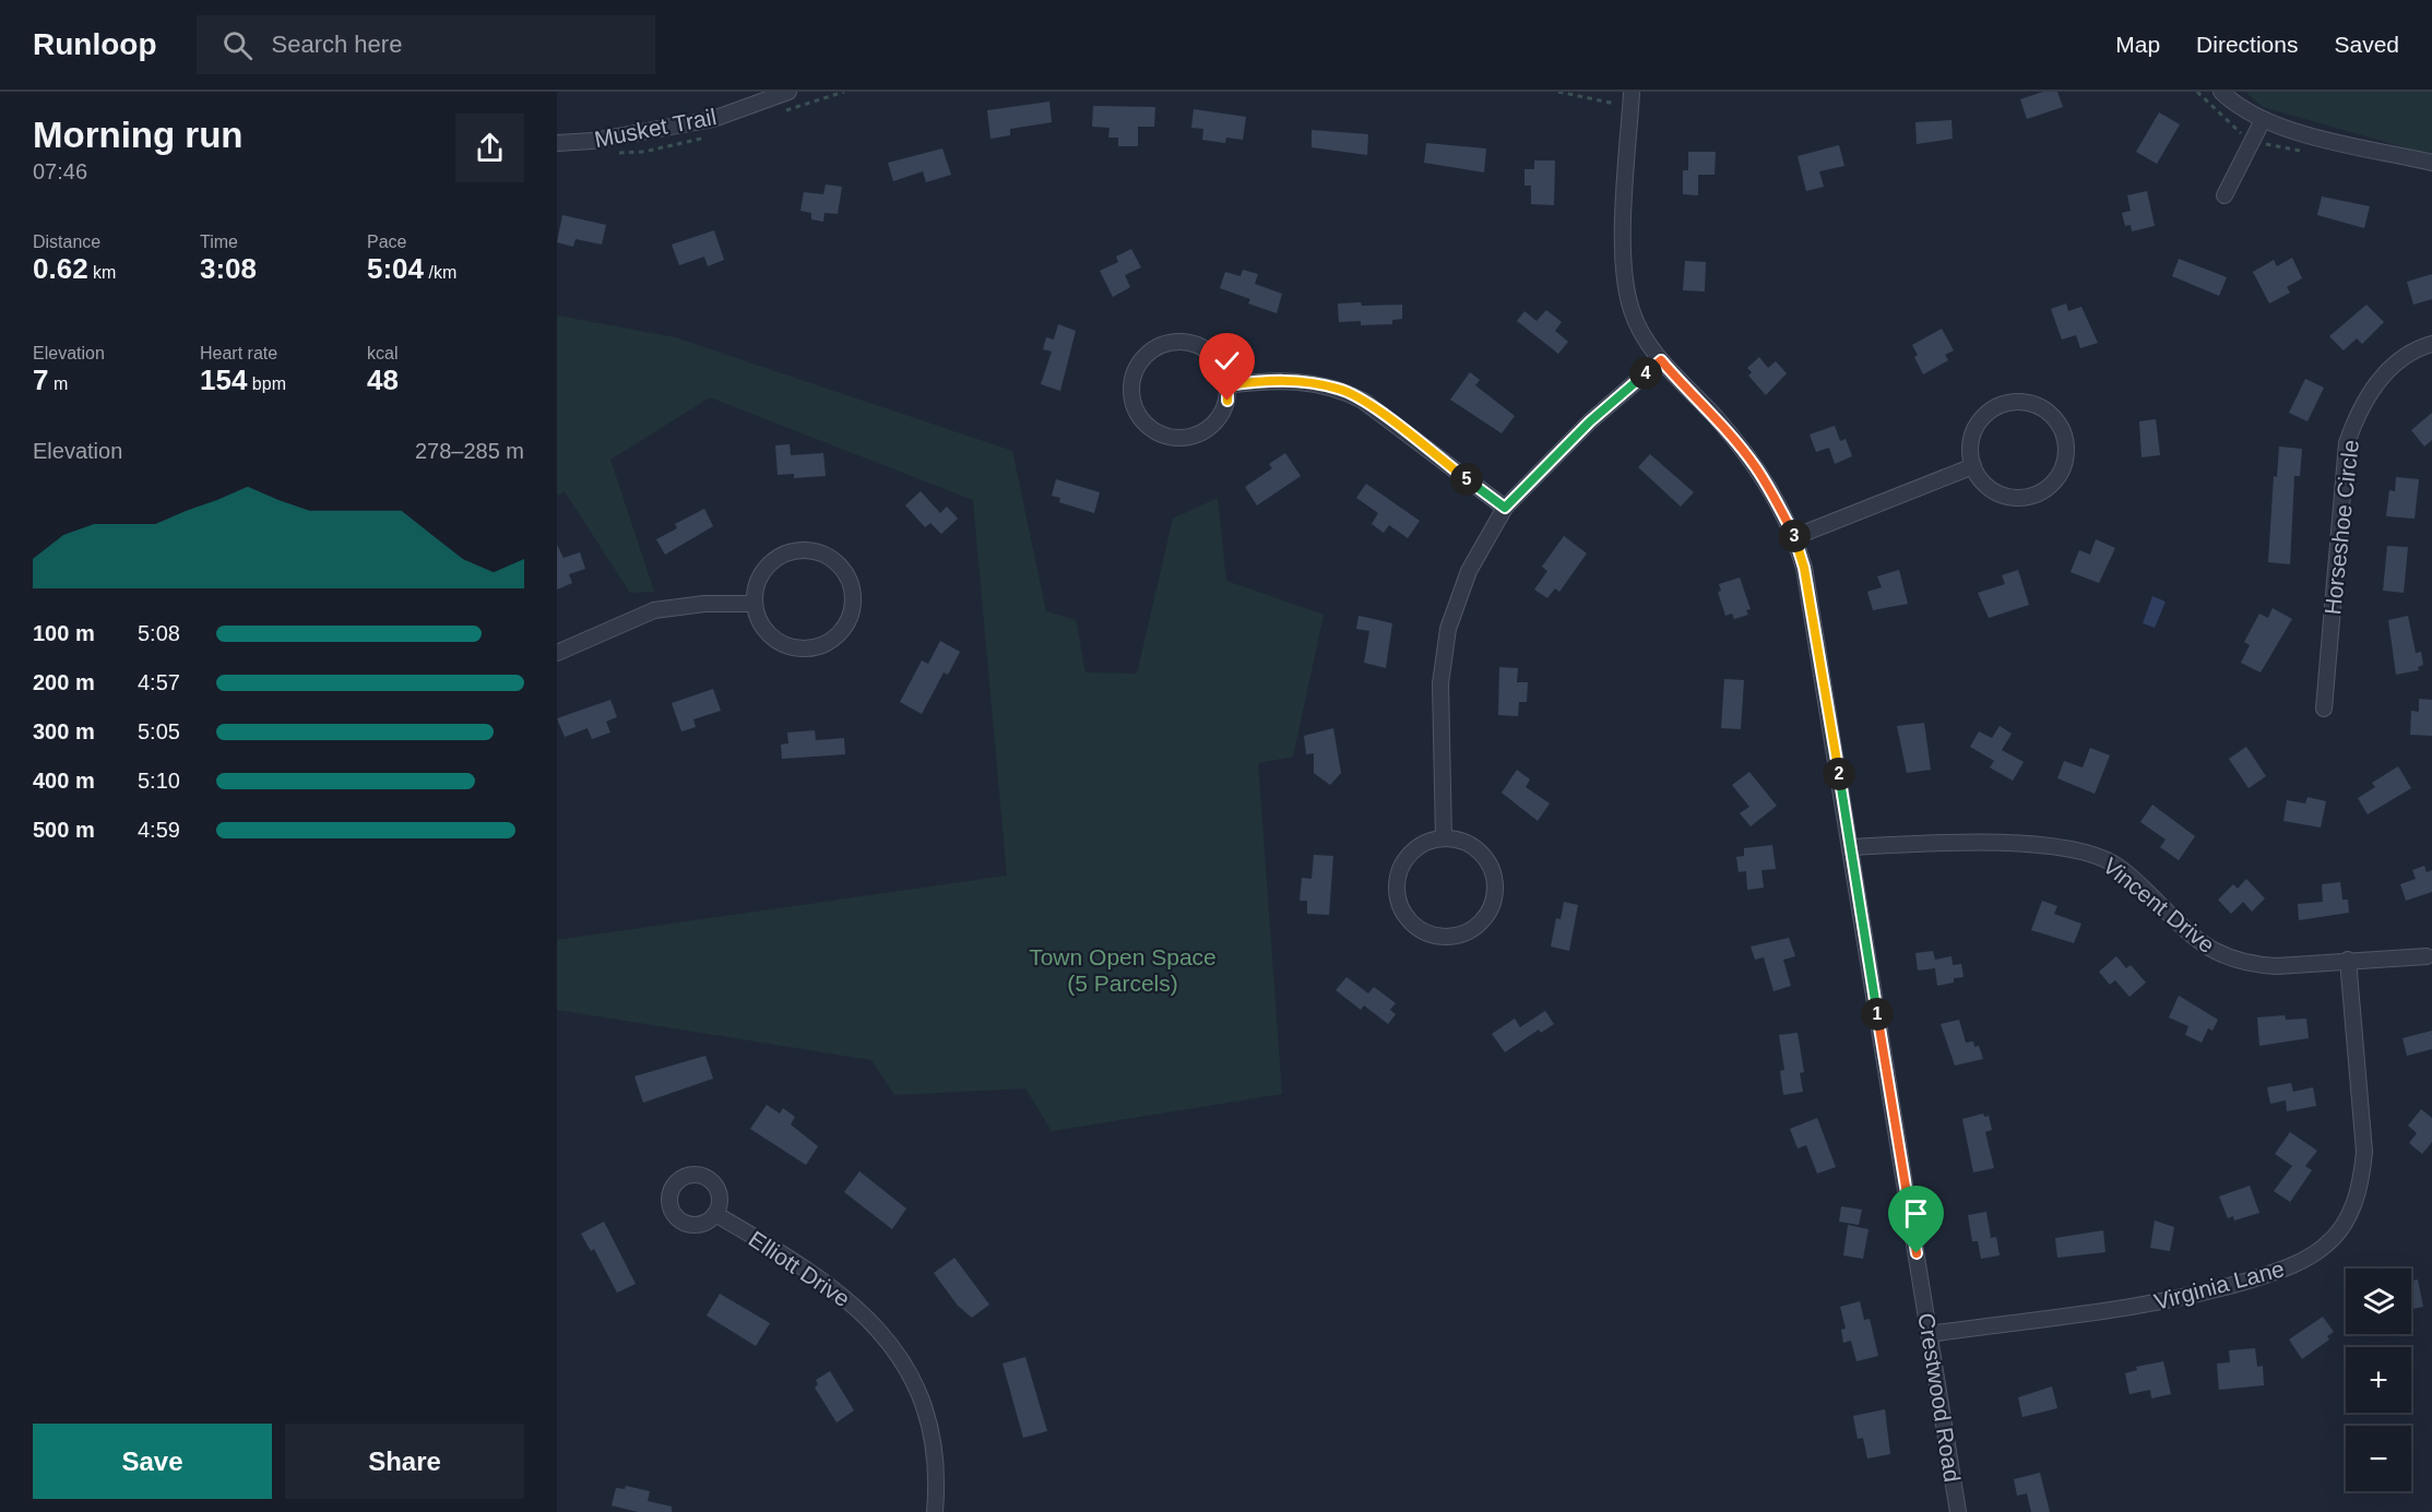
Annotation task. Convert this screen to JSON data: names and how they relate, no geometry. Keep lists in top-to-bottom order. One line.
{"streets":{"street":["Musket Trail","Horseshoe Circle","Vincent Drive","Elliott Drive","Virginia Lane","Crestwood Road"]},"crossings":[["Vincent Drive","Virginia Lane"],["Vincent Drive","Crestwood Road"],["Virginia Lane","Crestwood Road"]],"parks":["Town Open Space (5 Parcels)"],"page":{"header":"Runloop","search":"Search here","nav":["Map","Directions","Saved"],"heading":["Morning run","07:46"],"stats":[["Distance","0.62 km"],["Time","3:08"],["Pace","5:04 /km"],["Elevation","7 m"],["Heart rate","154 bpm"],["kcal","48"]],"pins":["4","5","3","2","1"],"chart":["Elevation","278–285 m"],"list":[{"name":"100 m","note":"5:08"},{"name":"200 m","note":"4:57"},{"name":"300 m","note":"5:05"},{"name":"400 m","note":"5:10"},{"name":"500 m","note":"4:59"}],"map_buttons":["+","−"],"buttons":["Save","Share"]}}
